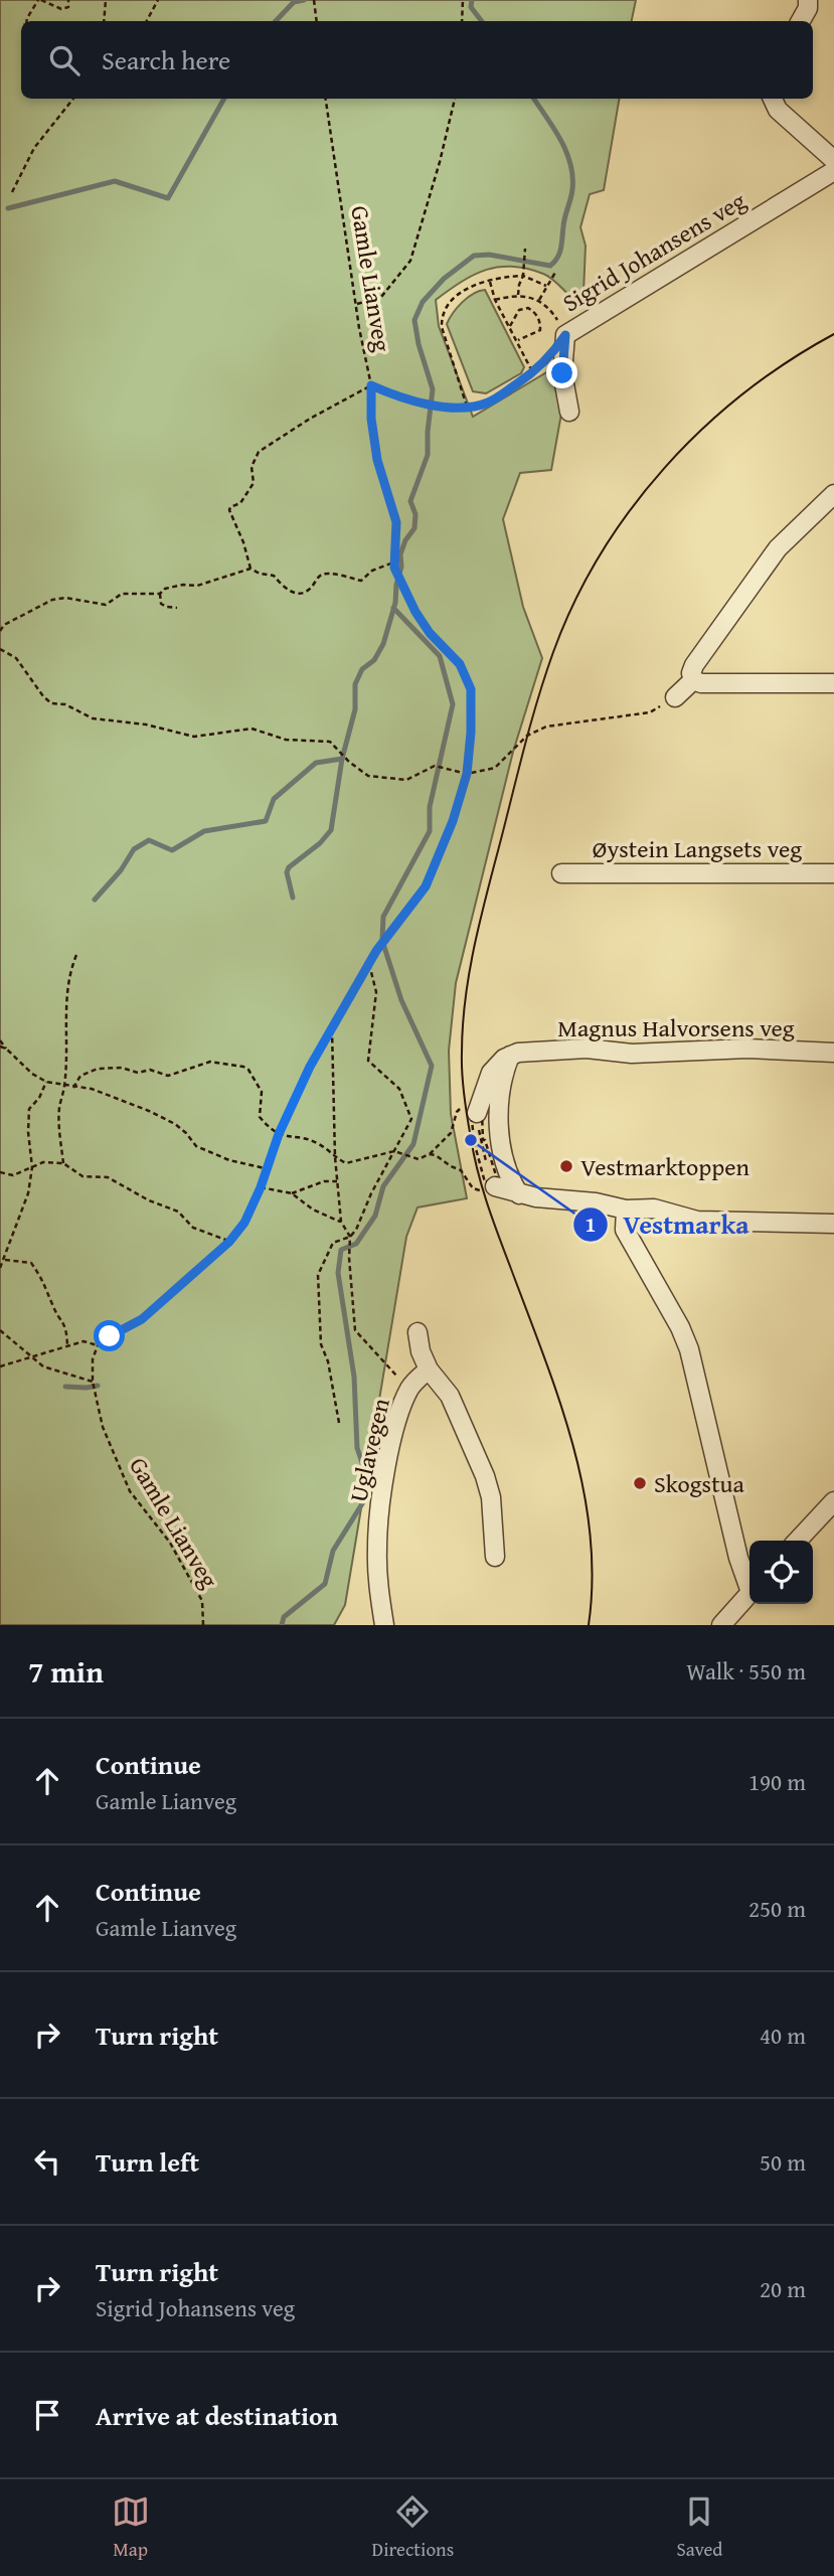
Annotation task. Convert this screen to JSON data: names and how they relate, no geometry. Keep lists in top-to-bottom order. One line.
{"streets":{"street":["Sigrid Johansens veg","Øystein Langsets veg","Magnus Halvorsens veg","Uglavegen"],"path":["Gamle Lianveg"]},"places":["Vestmarka","Vestmarktoppen","Skogstua"],"page":{"search":"Search here","heading":["7 min","Walk · 550 m"],"list":[["Continue","Gamle Lianveg","190 m"],["Continue","Gamle Lianveg","250 m"],["Turn right","40 m"],["Turn left","50 m"],["Turn right","Sigrid Johansens veg","20 m"],"Arrive at destination"],"nav":["Map","Directions","Saved"]}}
